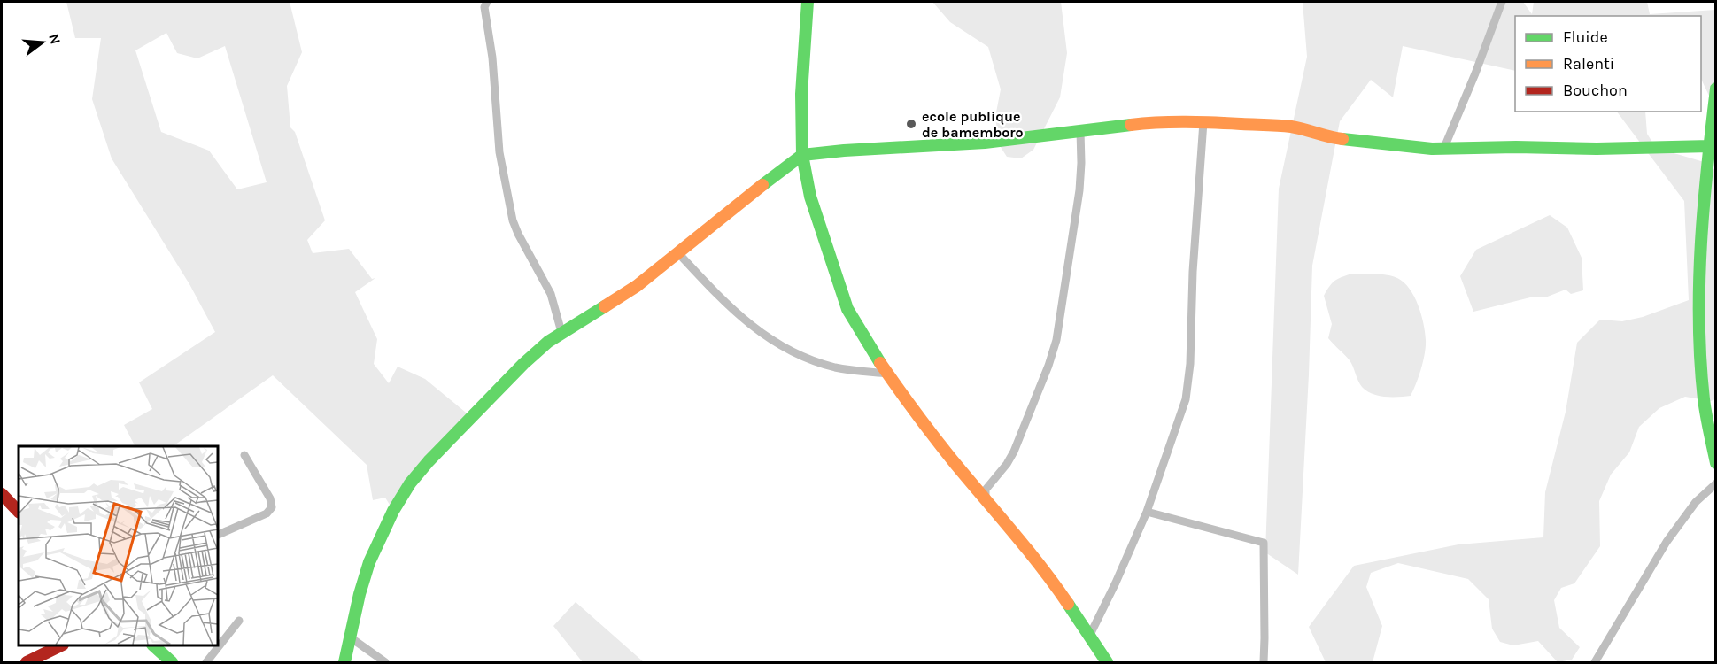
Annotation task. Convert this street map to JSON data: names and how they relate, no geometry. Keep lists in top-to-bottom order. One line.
{"places":["ecole publique de bamemboro"],"legend":["Fluide","Ralenti","Bouchon"],"north":"right"}
